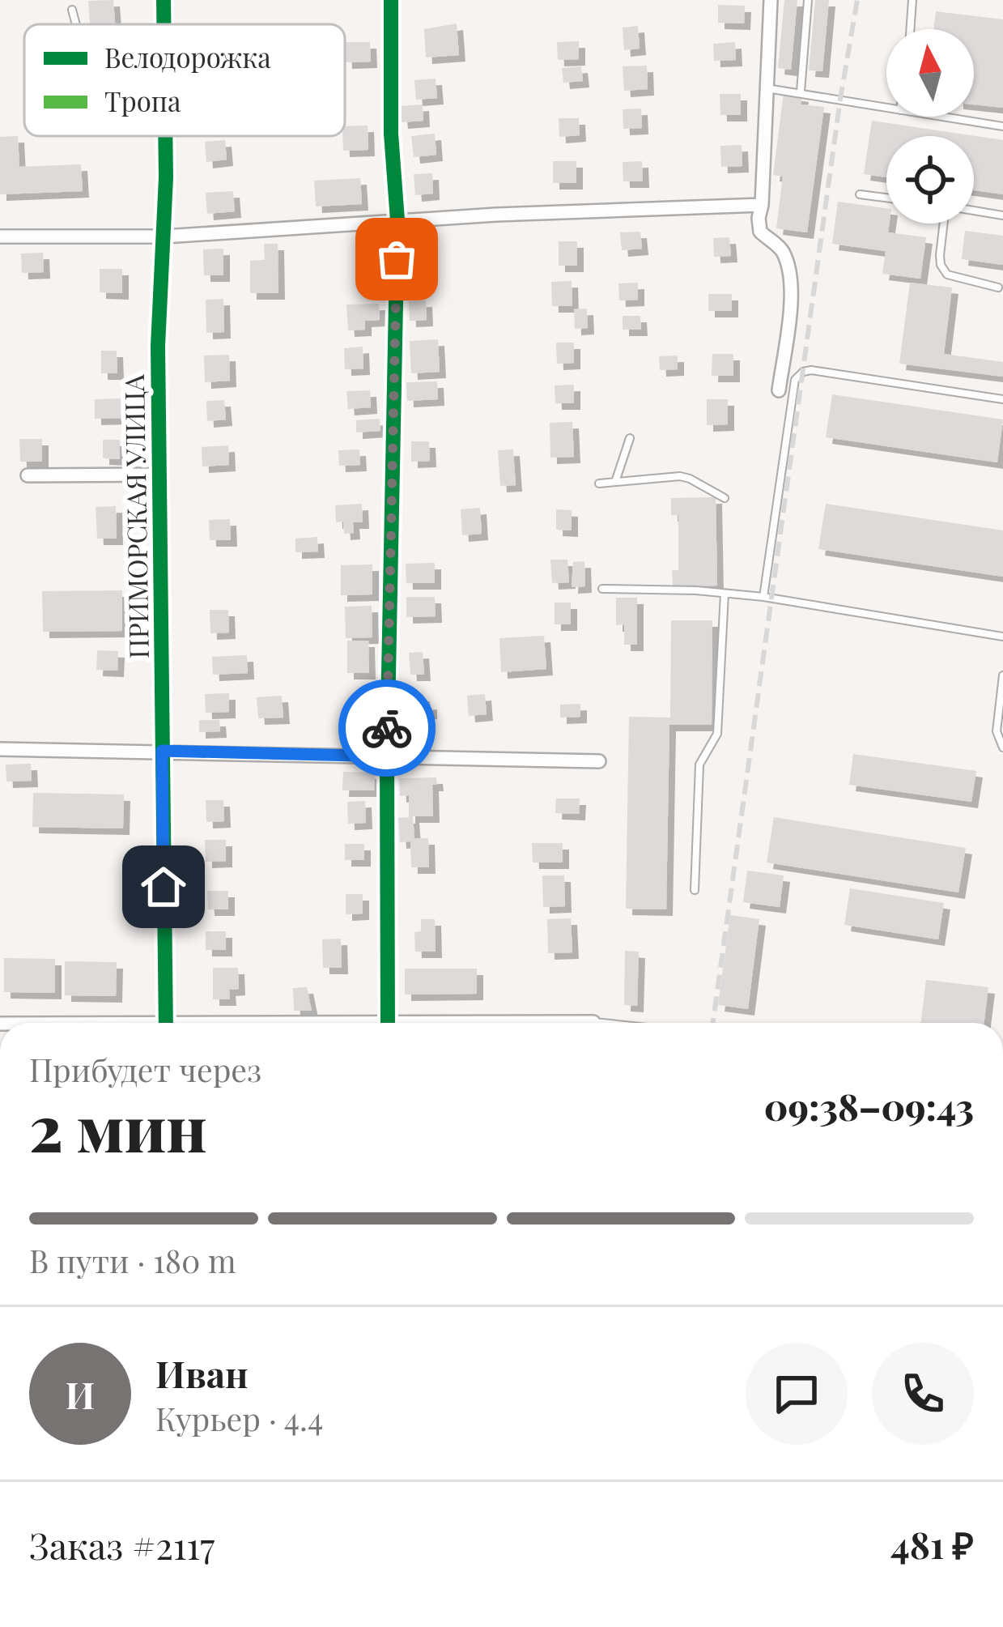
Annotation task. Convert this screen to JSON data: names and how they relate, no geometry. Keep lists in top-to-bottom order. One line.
{"streets":{"street":["ПРИМОРСКАЯ УЛИЦА"]},"legend":["Велодорожка","Тропа"],"north":"top","page":{"heading":["2 мин","Прибудет через","09:38–09:43"],"panel":["Иван","Курьер · 4.4","Заказ #2117","481 ₽"],"bar":"В пути · 180 m","round":"И"}}
